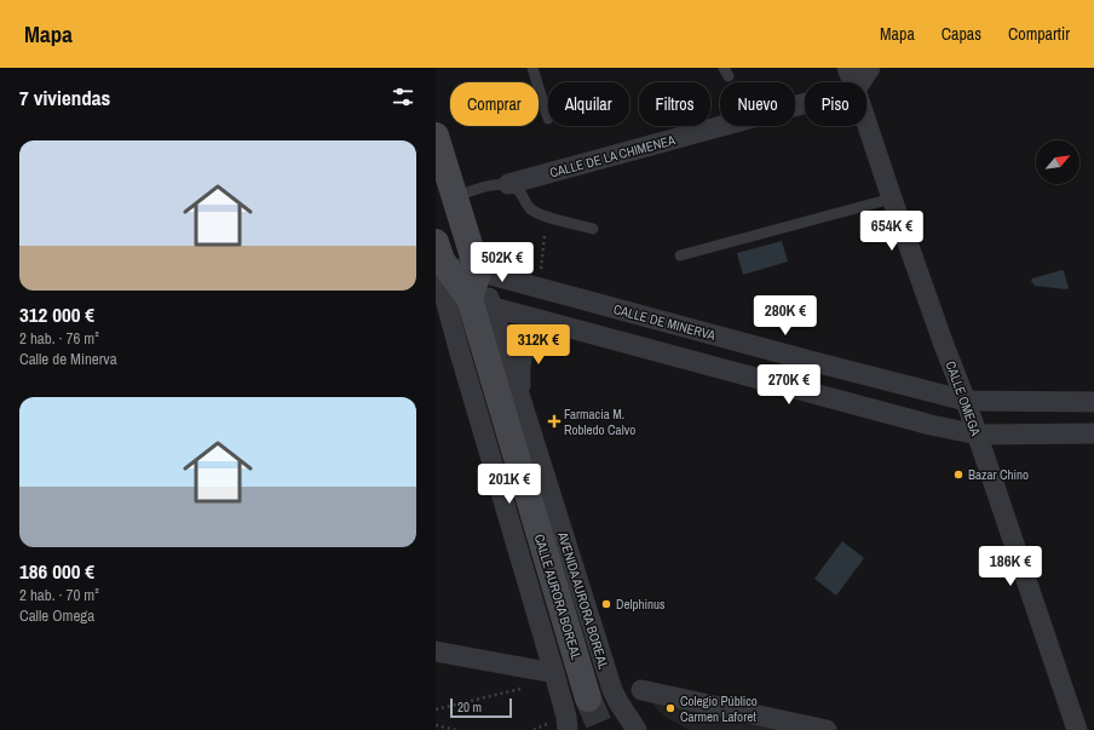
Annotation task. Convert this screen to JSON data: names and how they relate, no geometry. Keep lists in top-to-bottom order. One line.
{"streets":{"main road":["CALLE AURORA BOREAL"],"street":["CALLE DE LA CHIMENEA","CALLE DE MINERVA","CALLE OMEGA","AVENIDA AURORA BOREAL"]},"crossings":[["CALLE DE MINERVA","CALLE OMEGA"],["CALLE DE MINERVA","CALLE AURORA BOREAL"],["CALLE AURORA BOREAL","AVENIDA AURORA BOREAL"]],"places":{"health":["Farmacia M. Robledo Calvo"],"other":["Bazar Chino","Delphinus","Colegio Público Carmen Laforet"]},"scale_bar":"20 m","north":"top right","page":{"header":"Mapa","nav":["Mapa","Capas","Compartir"],"heading":"7 viviendas","chip":["Comprar","Alquilar","Filtros","Nuevo","Piso"],"list":[{"name":"312 000 €","note":"2 hab. · 76 m² · Calle de Minerva"},{"name":"186 000 €","note":"2 hab. · 70 m² · Calle Omega"}],"price":["654K €","502K €","280K €","312K €","270K €","201K €","186K €"],"scale":"20 m"}}
